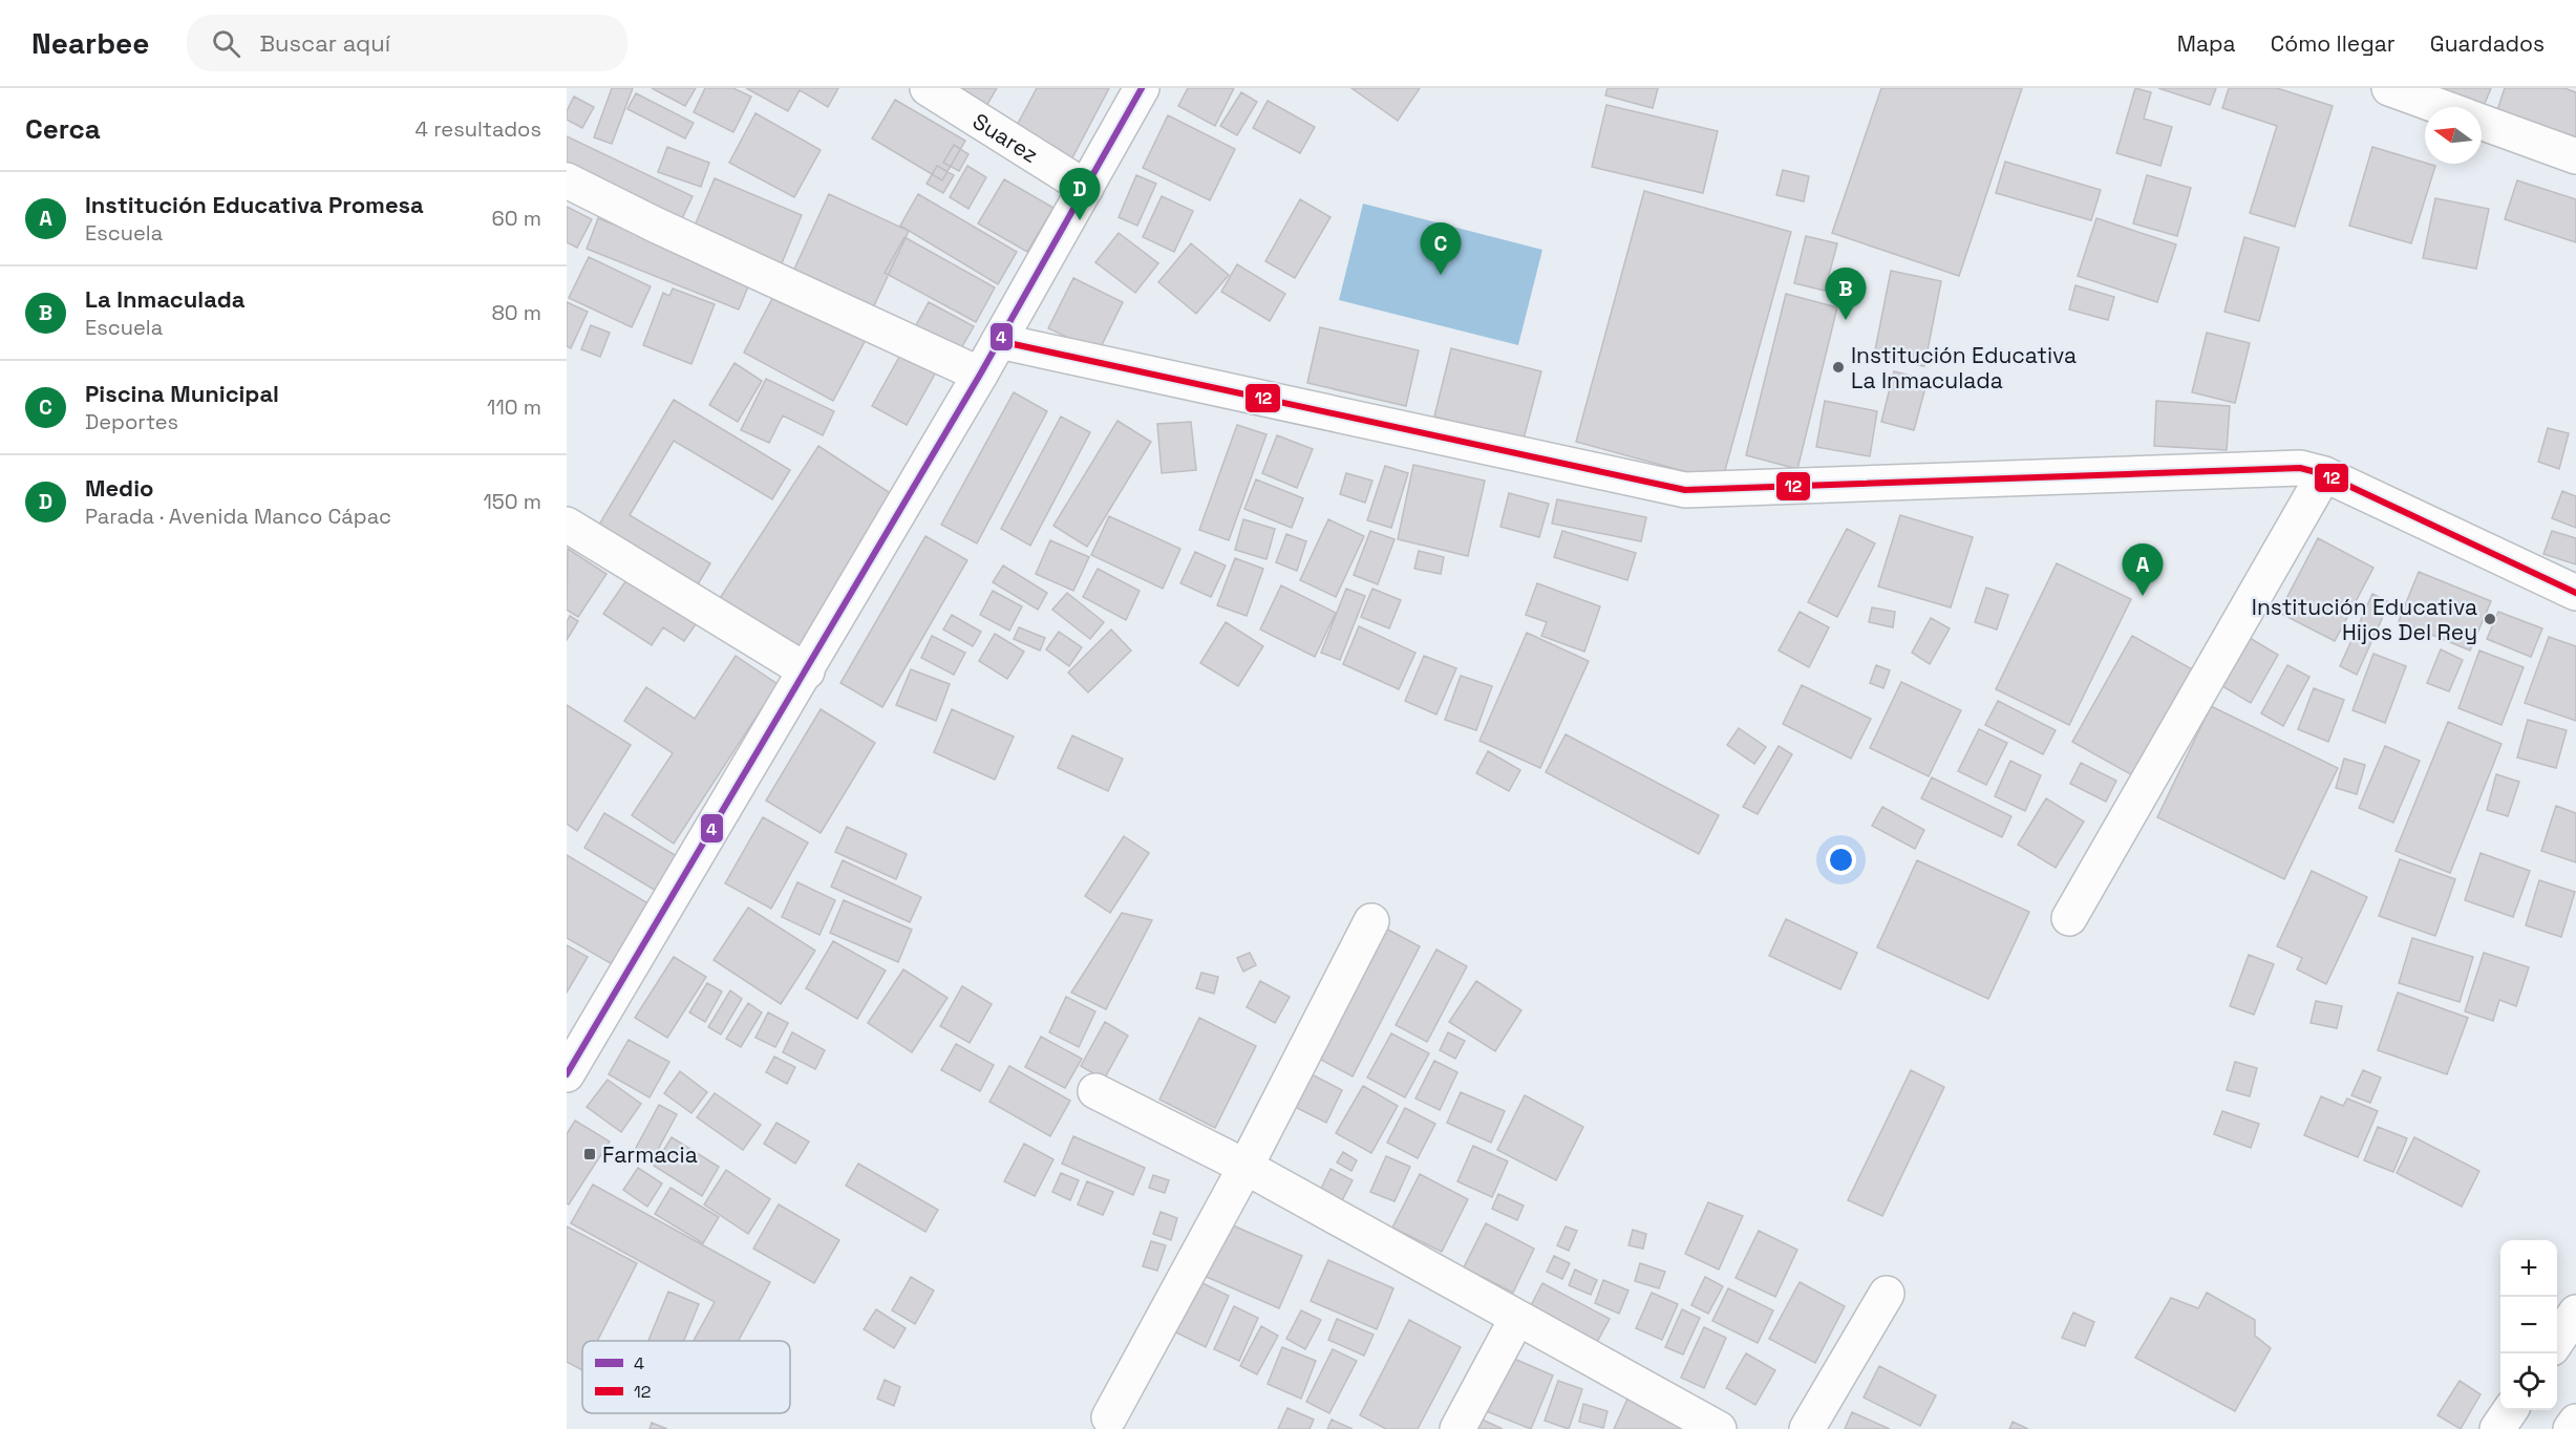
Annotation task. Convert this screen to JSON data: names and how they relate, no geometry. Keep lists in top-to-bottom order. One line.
{"streets":{"main road":["Suarez"]},"places":{"other":["Institución Educativa La Inmaculada","Institución Educativa Hijos Del Rey"],"transit":["Farmacia"]},"lines":["transit line 4","transit line 12"],"legend":["4","12"],"north":"left","page":{"header":"Nearbee","search":"Buscar aquí","nav":["Mapa","Cómo llegar","Guardados"],"heading":["Cerca","4 resultados"],"pins":["D","C","B","A"],"list":[{"mark":"A","name":"Institución Educativa Promesa","note":"Escuela","value":"60 m"},{"mark":"B","name":"La Inmaculada","note":"Escuela","value":"80 m"},{"mark":"C","name":"Piscina Municipal","note":"Deportes","value":"110 m"},{"mark":"D","name":"Medio","note":"Parada · Avenida Manco Cápac","value":"150 m"}],"map_buttons":["+","−"]}}
